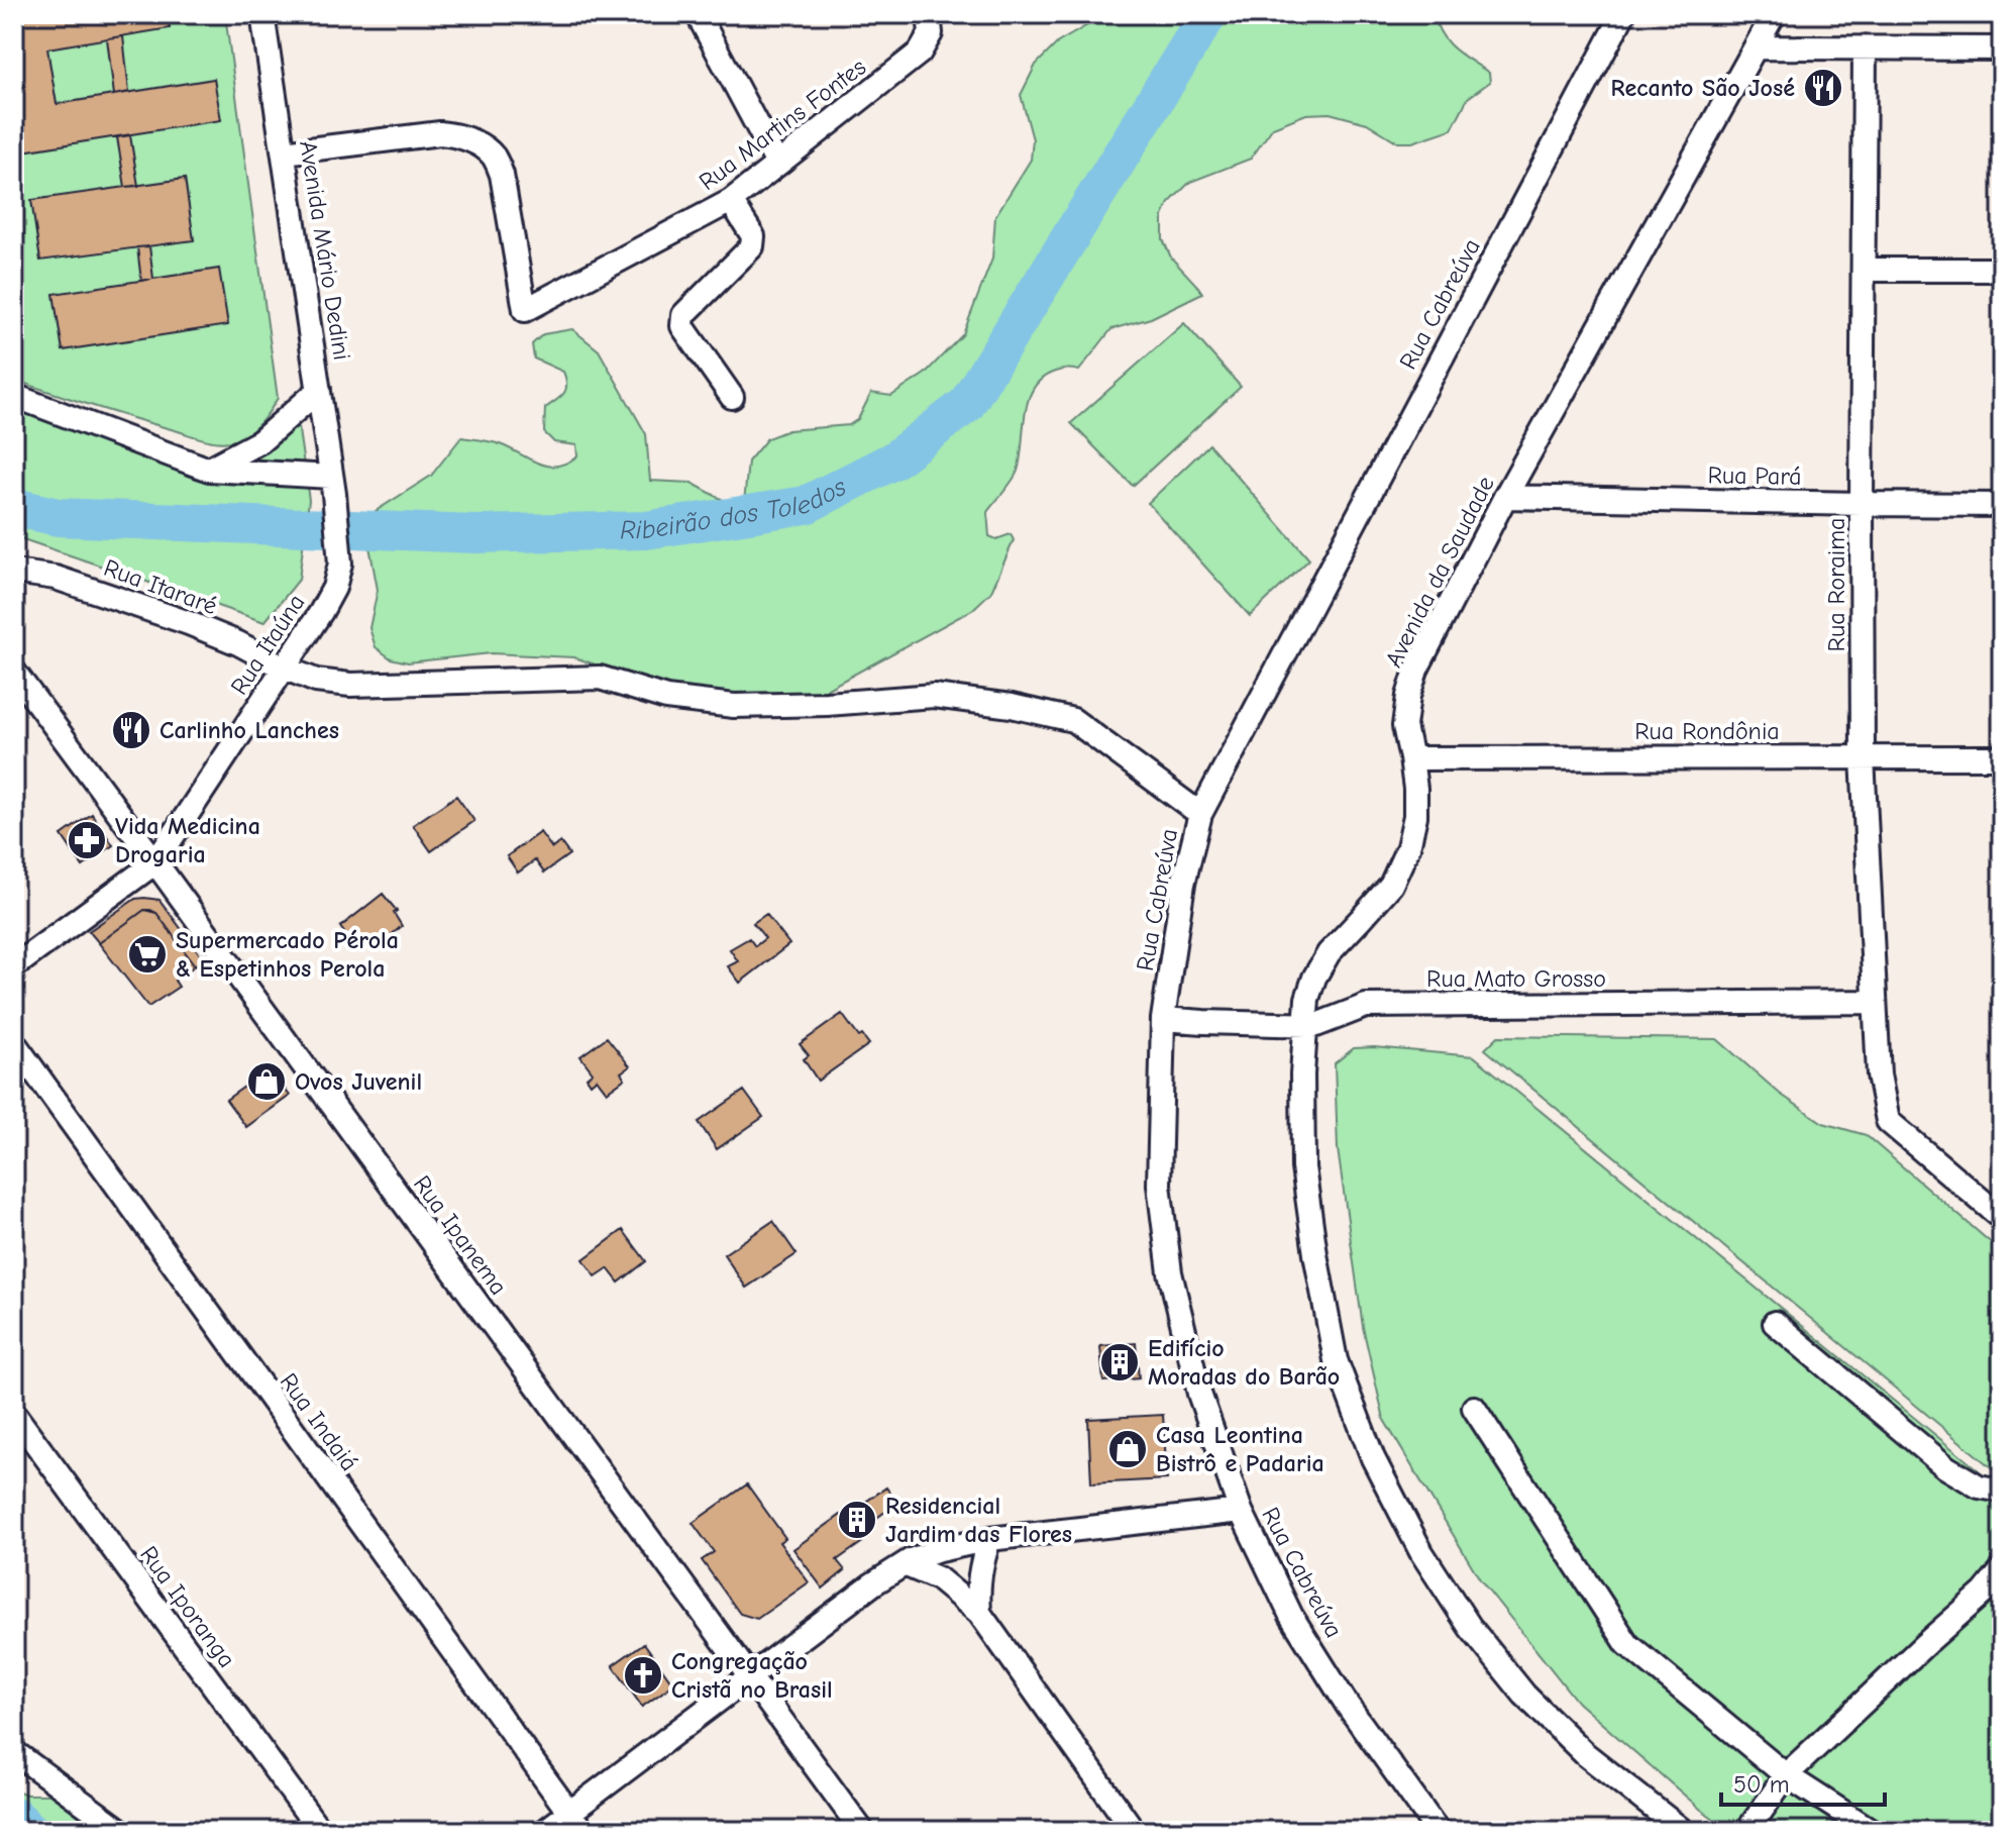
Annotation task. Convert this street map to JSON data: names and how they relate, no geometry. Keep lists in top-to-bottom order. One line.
{"streets":{"street":["Rua Martins Fontes","Avenida Mário Dedini","Rua Cabreúva","Rua Pará","Avenida da Saudade","Rua Roraima","Rua Itararé","Rua Itaúna","Rua Rondônia","Rua Mato Grosso","Rua Ipanema","Rua Indaiá","Rua Iporanga"]},"crossings":[["Rua Martins Fontes","Avenida Mário Dedini"],["Avenida Mário Dedini","Rua Itaúna"],["Rua Cabreúva","Rua Itararé"],["Rua Cabreúva","Rua Mato Grosso"],["Rua Pará","Avenida da Saudade"],["Rua Pará","Rua Roraima"],["Avenida da Saudade","Rua Rondônia"],["Avenida da Saudade","Rua Mato Grosso"],["Rua Roraima","Rua Rondônia"],["Rua Roraima","Rua Mato Grosso"],["Rua Itararé","Rua Itaúna"],["Rua Itaúna","Rua Ipanema"]],"water":["Ribeirão dos Toledos"],"places":{"restaurant":["Recanto São José","Carlinho Lanches"],"pharmacy":["Vida Medicina Drogaria"],"supermarket":["Supermercado Pérola & Espetinhos Perola"],"shop":["Ovos Juvenil","Casa Leontina Bistrô e Padaria"],"building":["Edifício Moradas do Barão","Residencial Jardim das Flores"],"church":["Congregação Cristã no Brasil"]},"scale_bar":"50 m"}
